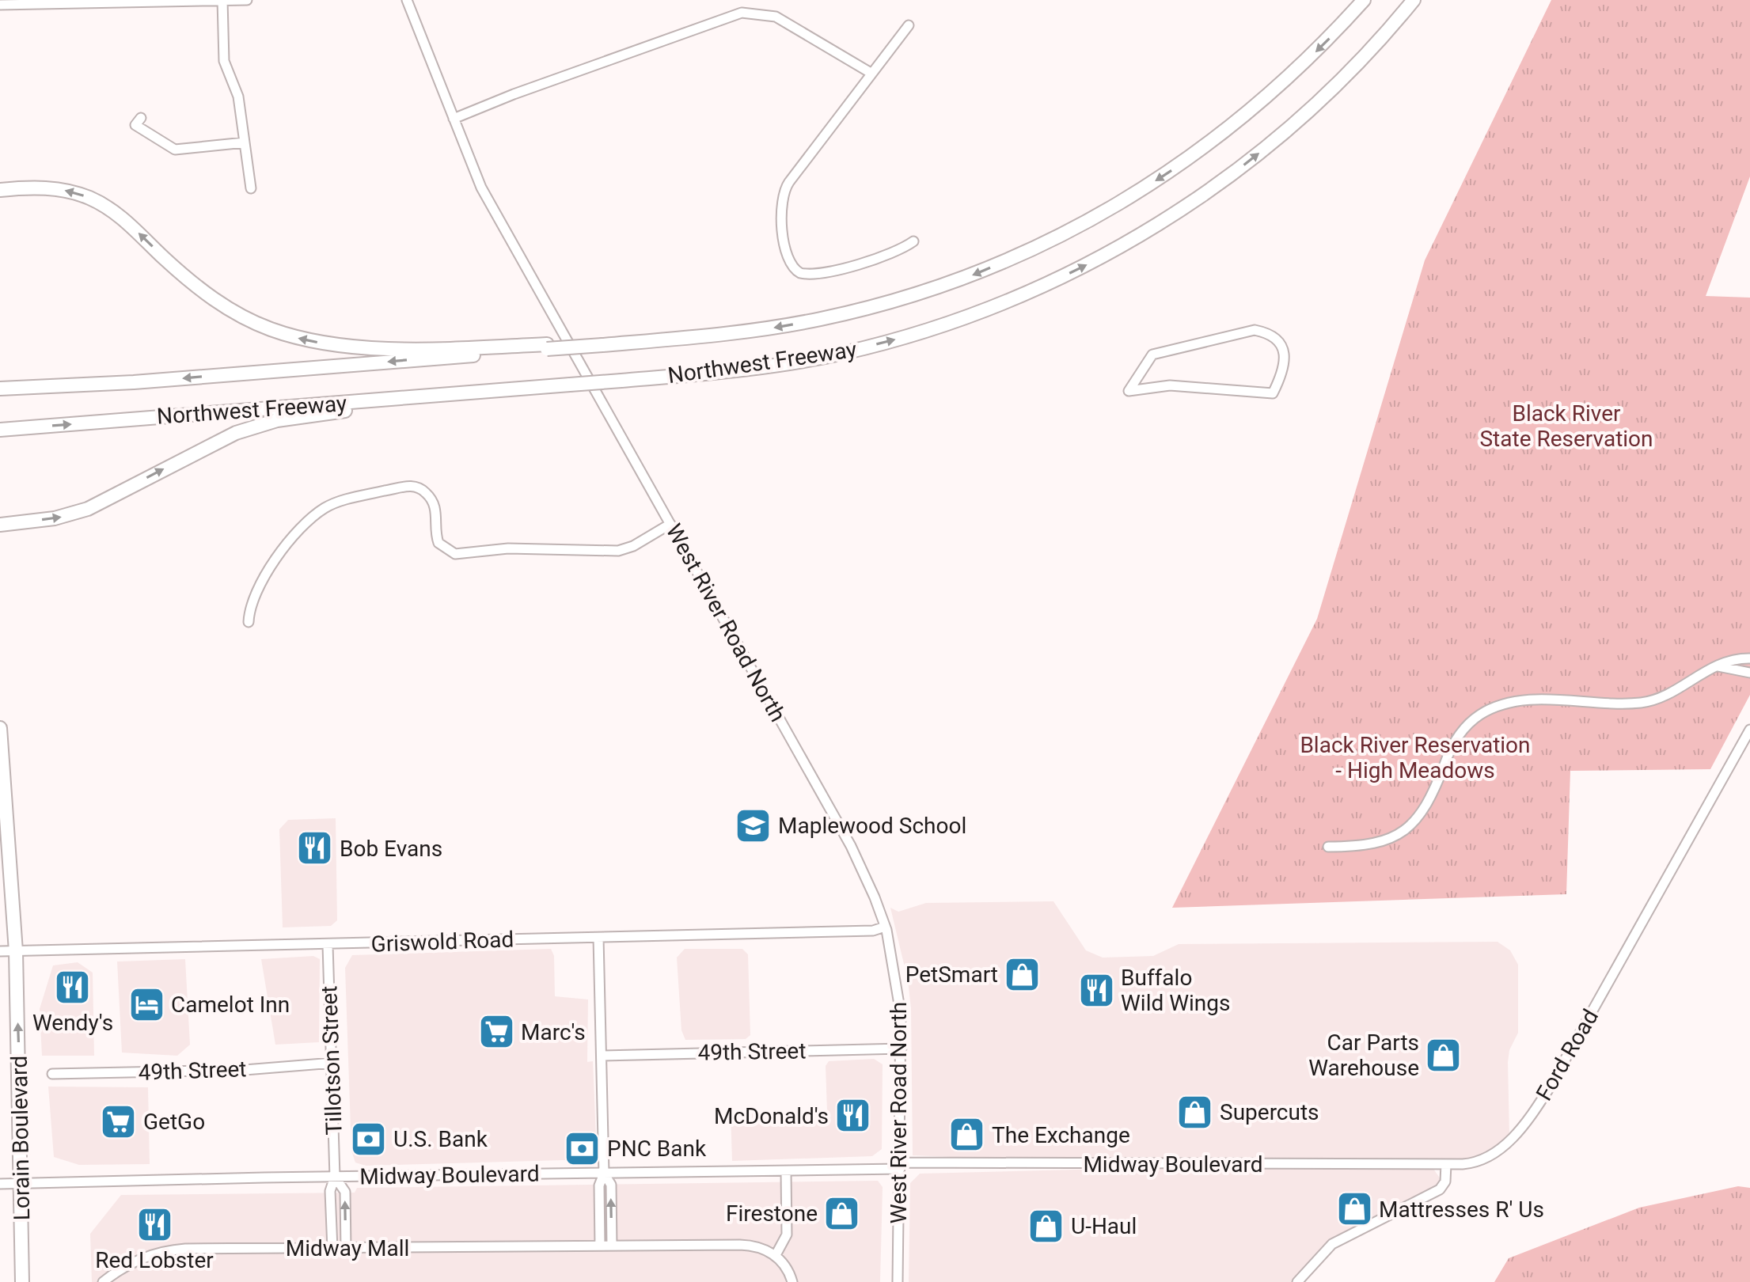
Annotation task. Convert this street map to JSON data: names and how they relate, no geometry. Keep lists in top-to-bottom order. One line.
{"streets":{"highway":["Northwest Freeway","Lorain Boulevard"],"street":["West River Road North","Griswold Road","49th Street","Ford Road","Tillotson Street","Midway Boulevard","Midway Mall"]},"crossings":[["West River Road North","Griswold Road"],["West River Road North","49th Street"],["West River Road North","Midway Boulevard"],["Griswold Road","Tillotson Street"],["Griswold Road","Lorain Boulevard"],["49th Street","Tillotson Street"],["Ford Road","Midway Boulevard"],["Tillotson Street","Midway Boulevard"],["Tillotson Street","Midway Mall"],["Lorain Boulevard","Midway Boulevard"]],"one_way":["Lorain Boulevard"],"parks":["Black River State Reservation","Black River Reservation - High Meadows"],"places":{"school or university":["Maplewood School"],"restaurant":["Bob Evans","Wendy's","Buffalo Wild Wings","McDonald's","Red Lobster"],"shop":["PetSmart","Car Parts Warehouse","Supercuts","The Exchange","Mattresses R' Us","Firestone","U-Haul"],"hotel":["Camelot Inn"],"supermarket":["Marc's","GetGo"],"bank":["U.S. Bank","PNC Bank"]}}
